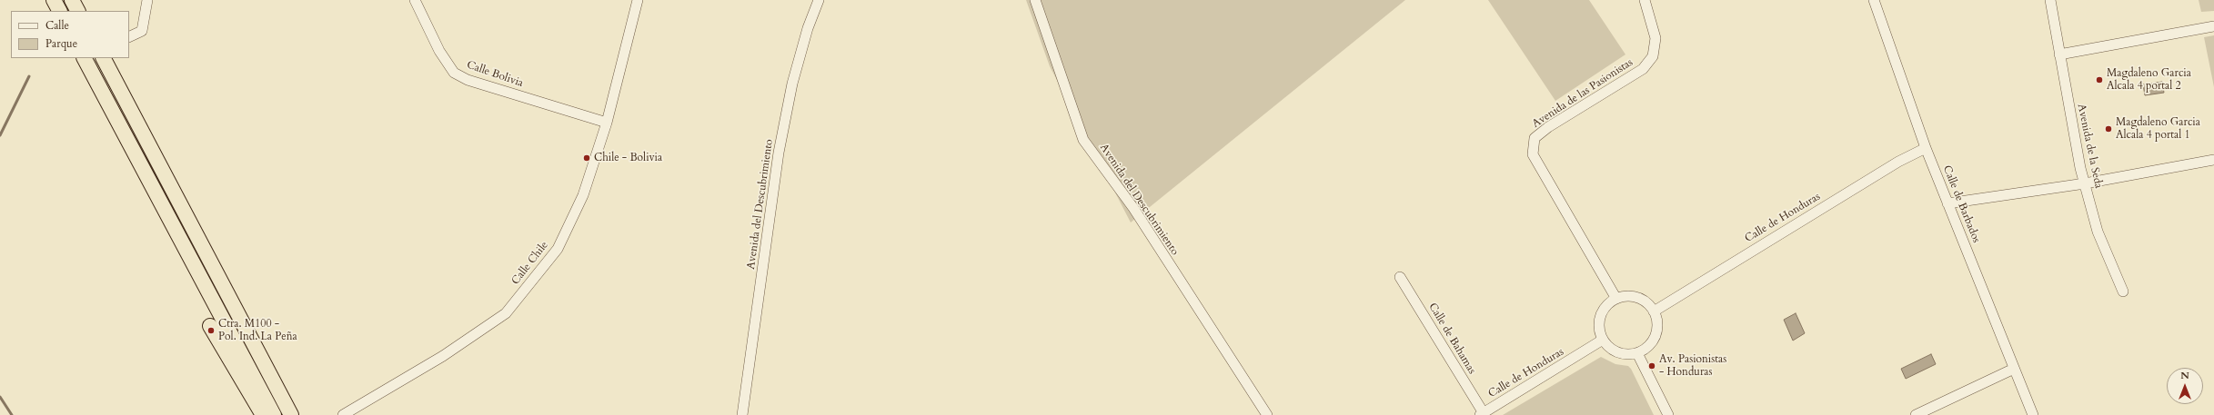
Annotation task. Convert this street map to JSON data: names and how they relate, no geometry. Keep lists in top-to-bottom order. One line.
{"streets":{"street":["Calle Bolivia","Avenida de las Pasionistas","Avenida de la Seda","Avenida del Descubrimiento","Calle de Barbados","Calle de Honduras","Calle Chile","Calle de Bahamas"]},"crossings":[["Calle Bolivia","Calle Chile"],["Avenida de las Pasionistas","Calle de Honduras"],["Calle de Barbados","Calle de Honduras"],["Calle de Honduras","Calle de Bahamas"]],"places":["Magdaleno Garcia Alcala 4 portal 2","Magdaleno Garcia Alcala 4 portal 1","Chile - Bolivia","Ctra. M100 - Pol. Ind. La Peña","Av. Pasionistas - Honduras"],"legend":["Calle","Parque"],"north":"top"}
